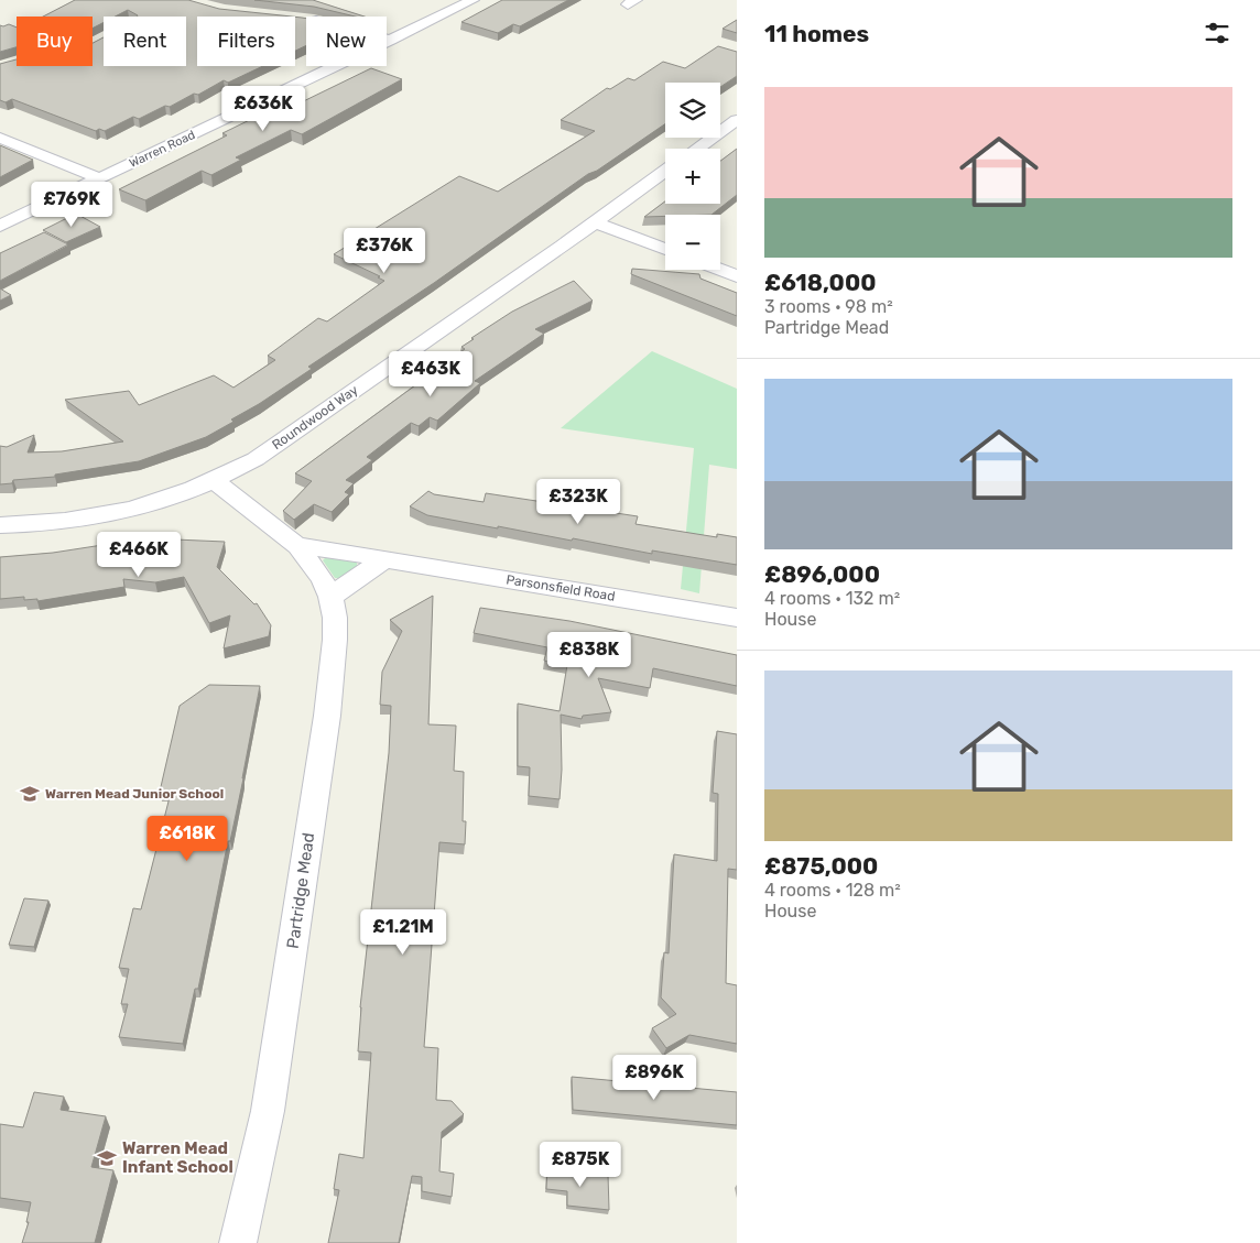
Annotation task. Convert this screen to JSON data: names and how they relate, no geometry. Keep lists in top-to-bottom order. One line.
{"streets":{"street":["Warren Road","Roundwood Way","Parsonsfield Road","Partridge Mead"]},"crossings":[["Parsonsfield Road","Partridge Mead"]],"places":{"school or university":["Warren Mead Junior School","Warren Mead Infant School"]},"page":{"heading":"11 homes","chip":["Buy","Rent","Filters","New"],"list":[{"name":"£618,000","note":"3 rooms · 98 m² · Partridge Mead"},{"name":"£896,000","note":"4 rooms · 132 m² · House"},{"name":"£875,000","note":"4 rooms · 128 m² · House"}],"map_buttons":["+","−"],"price":["£636K","£769K","£376K","£463K","£323K","£466K","£838K","£618K","£1.21M","£896K","£875K"]}}
